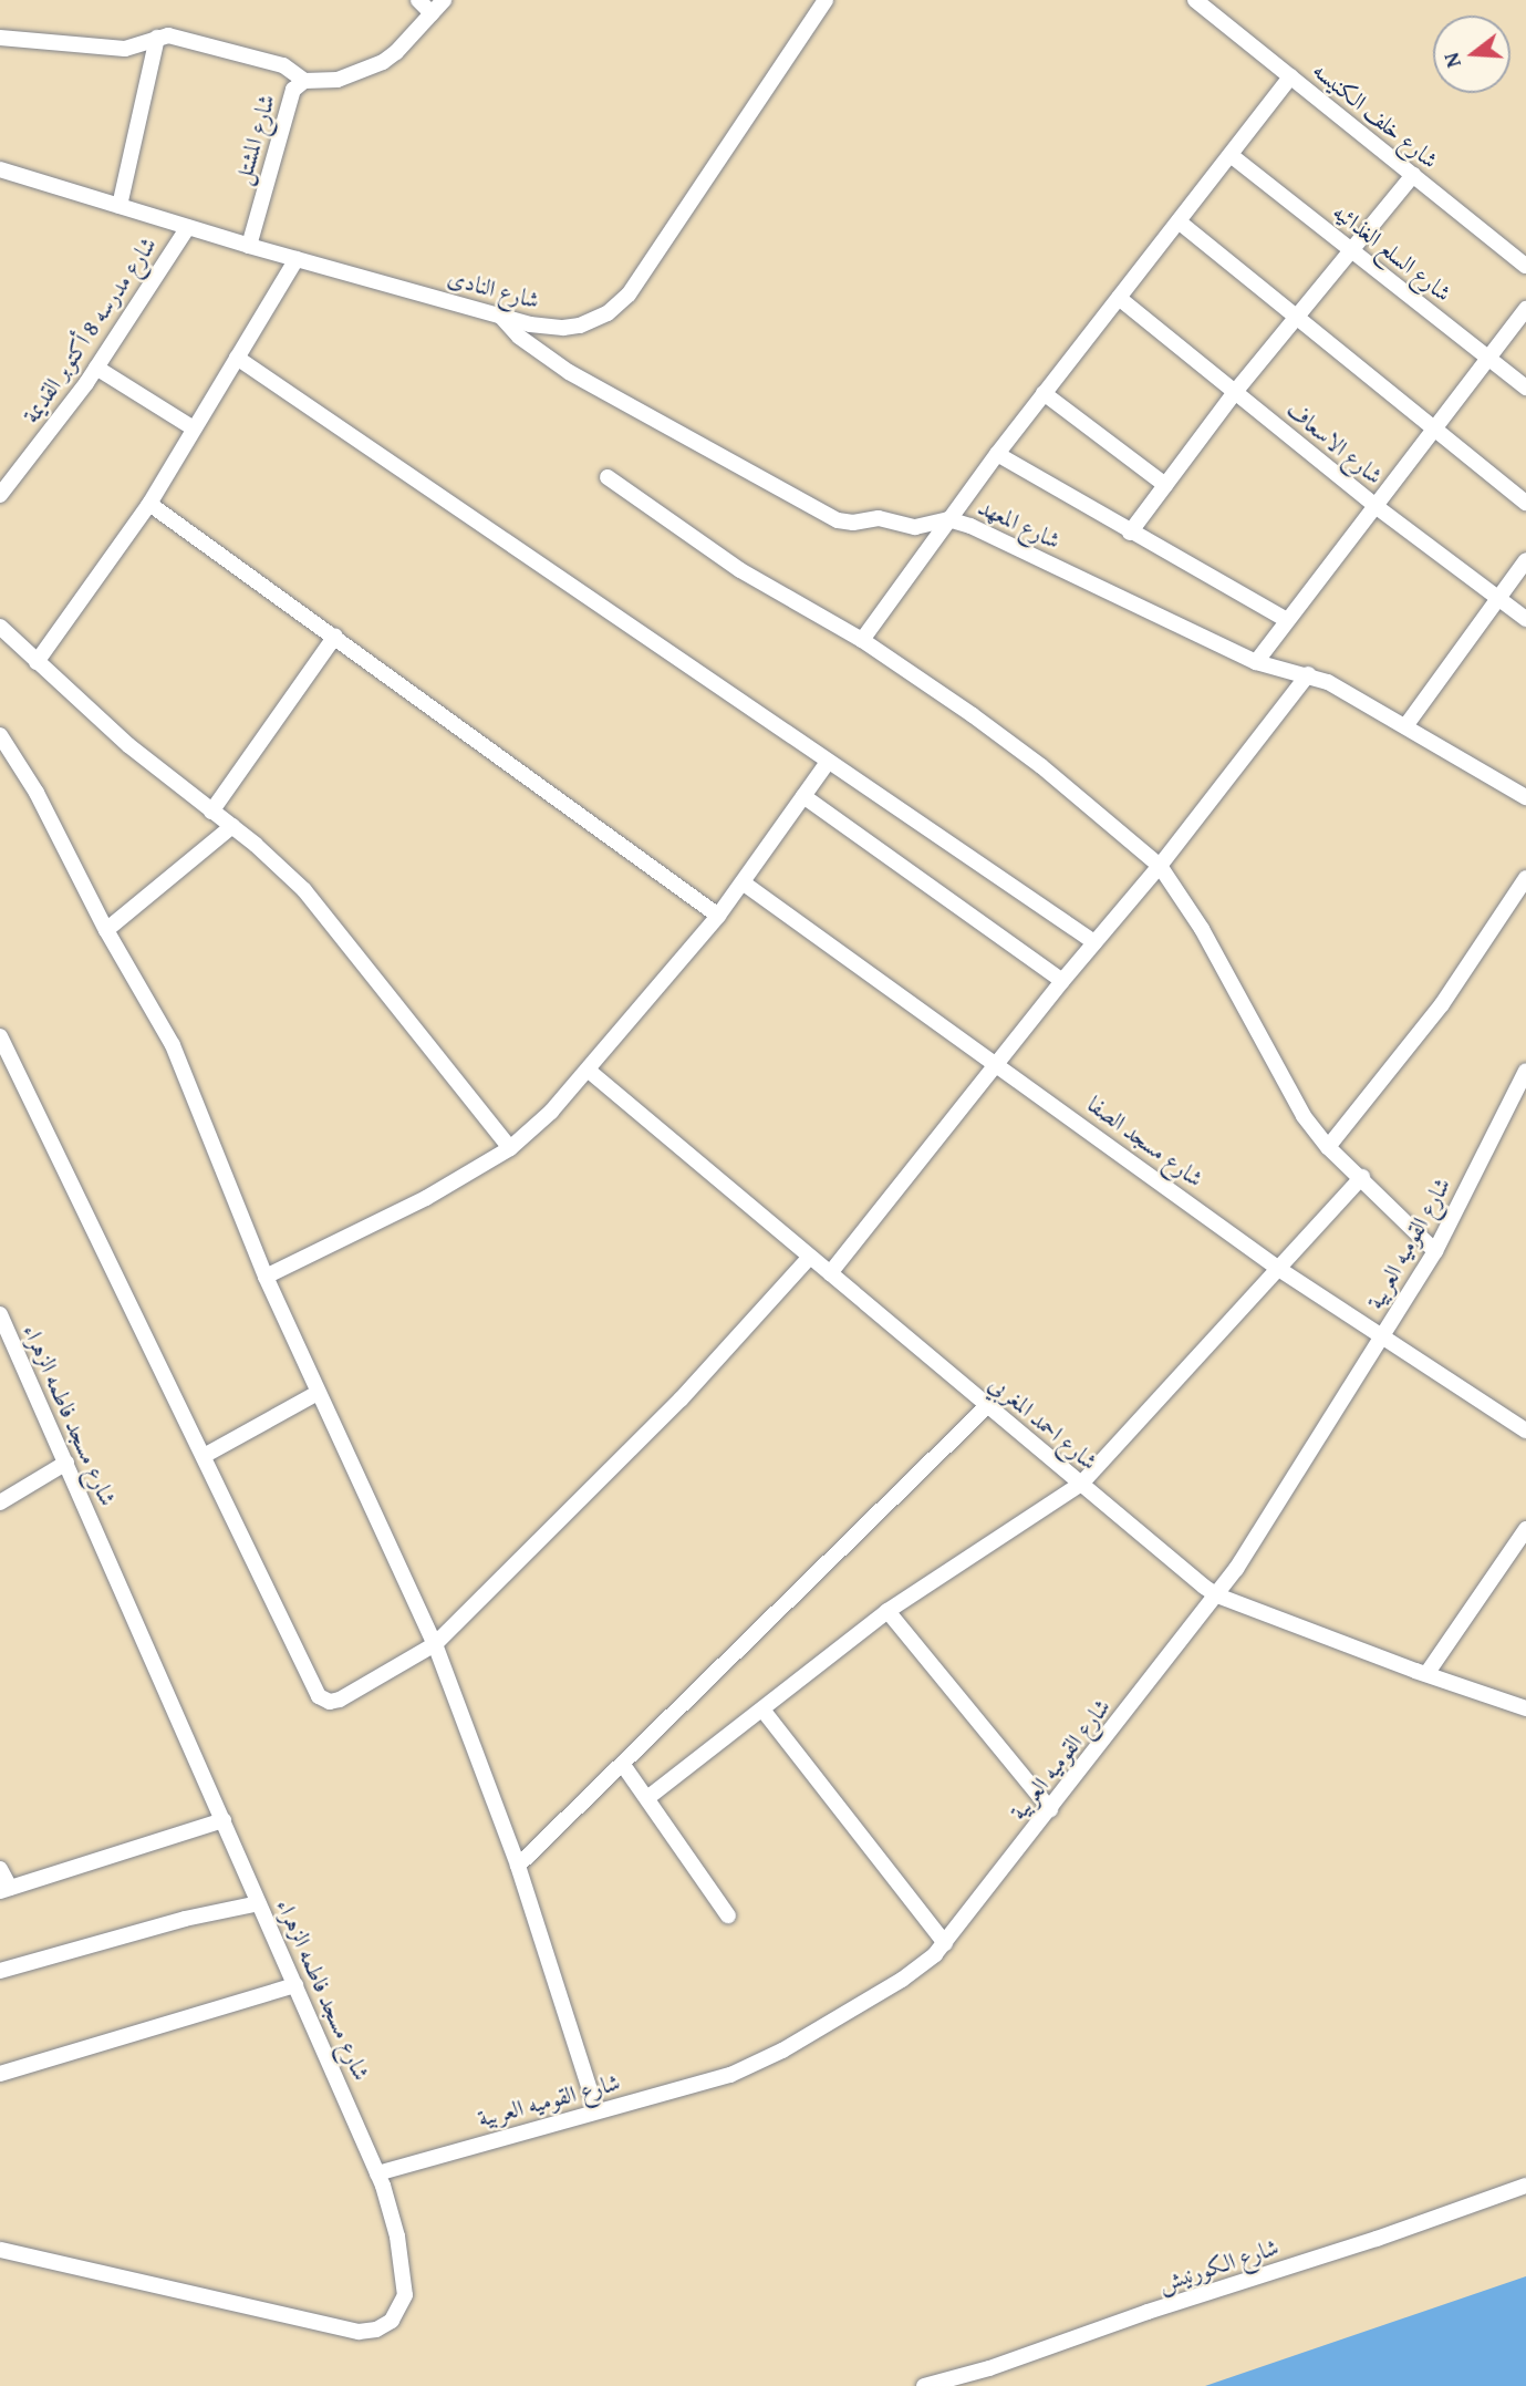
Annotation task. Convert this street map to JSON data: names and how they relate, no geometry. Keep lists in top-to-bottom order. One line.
{"streets":{"street":["شارع خلف الكنيسه","شارع المشتل","شارع السلع الغذائيه","شارع النادى","شارع مدرسه 8 أكتوبر القديمة","شارع الاسعاف","شارع المعهد","شارع مسجد الصفا","شارع القوميه العربية","شارع مسجد فاطمه الزهراء","شارع احمد المغربي","شارع الكورنيش"]},"crossings":[["شارع المشتل","شارع النادى"],["شارع النادى","شارع مدرسه 8 أكتوبر القديمة"],["شارع النادى","شارع المعهد"],["شارع مسجد الصفا","شارع القوميه العربية"],["شارع القوميه العربية","شارع مسجد فاطمه الزهراء"],["شارع القوميه العربية","شارع احمد المغربي"]],"north":"left"}
